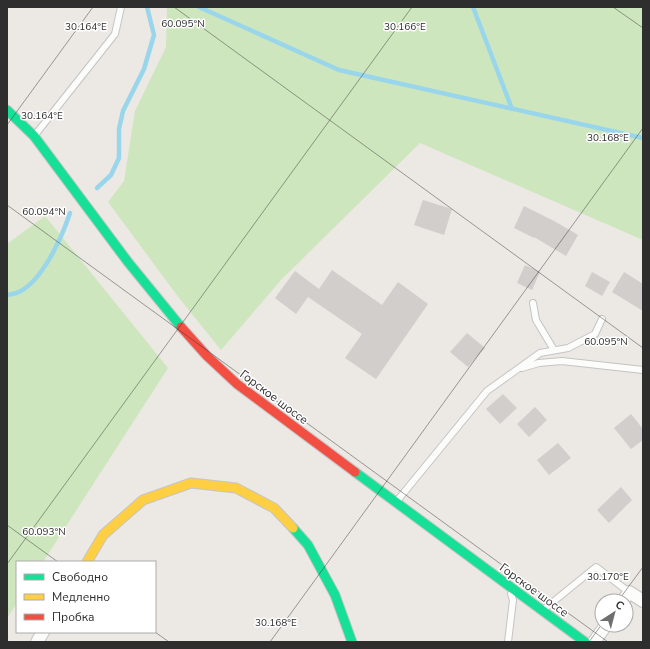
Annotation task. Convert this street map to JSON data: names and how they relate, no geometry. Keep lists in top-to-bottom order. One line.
{"streets":{"main road":["Горское шоссе"]},"legend":["Свободно","Медленно","Пробка"],"north":"top right","coordinates":["60.095°N","30.164°E","30.166°E","30.168°E","60.094°N","60.093°N","30.170°E"]}
